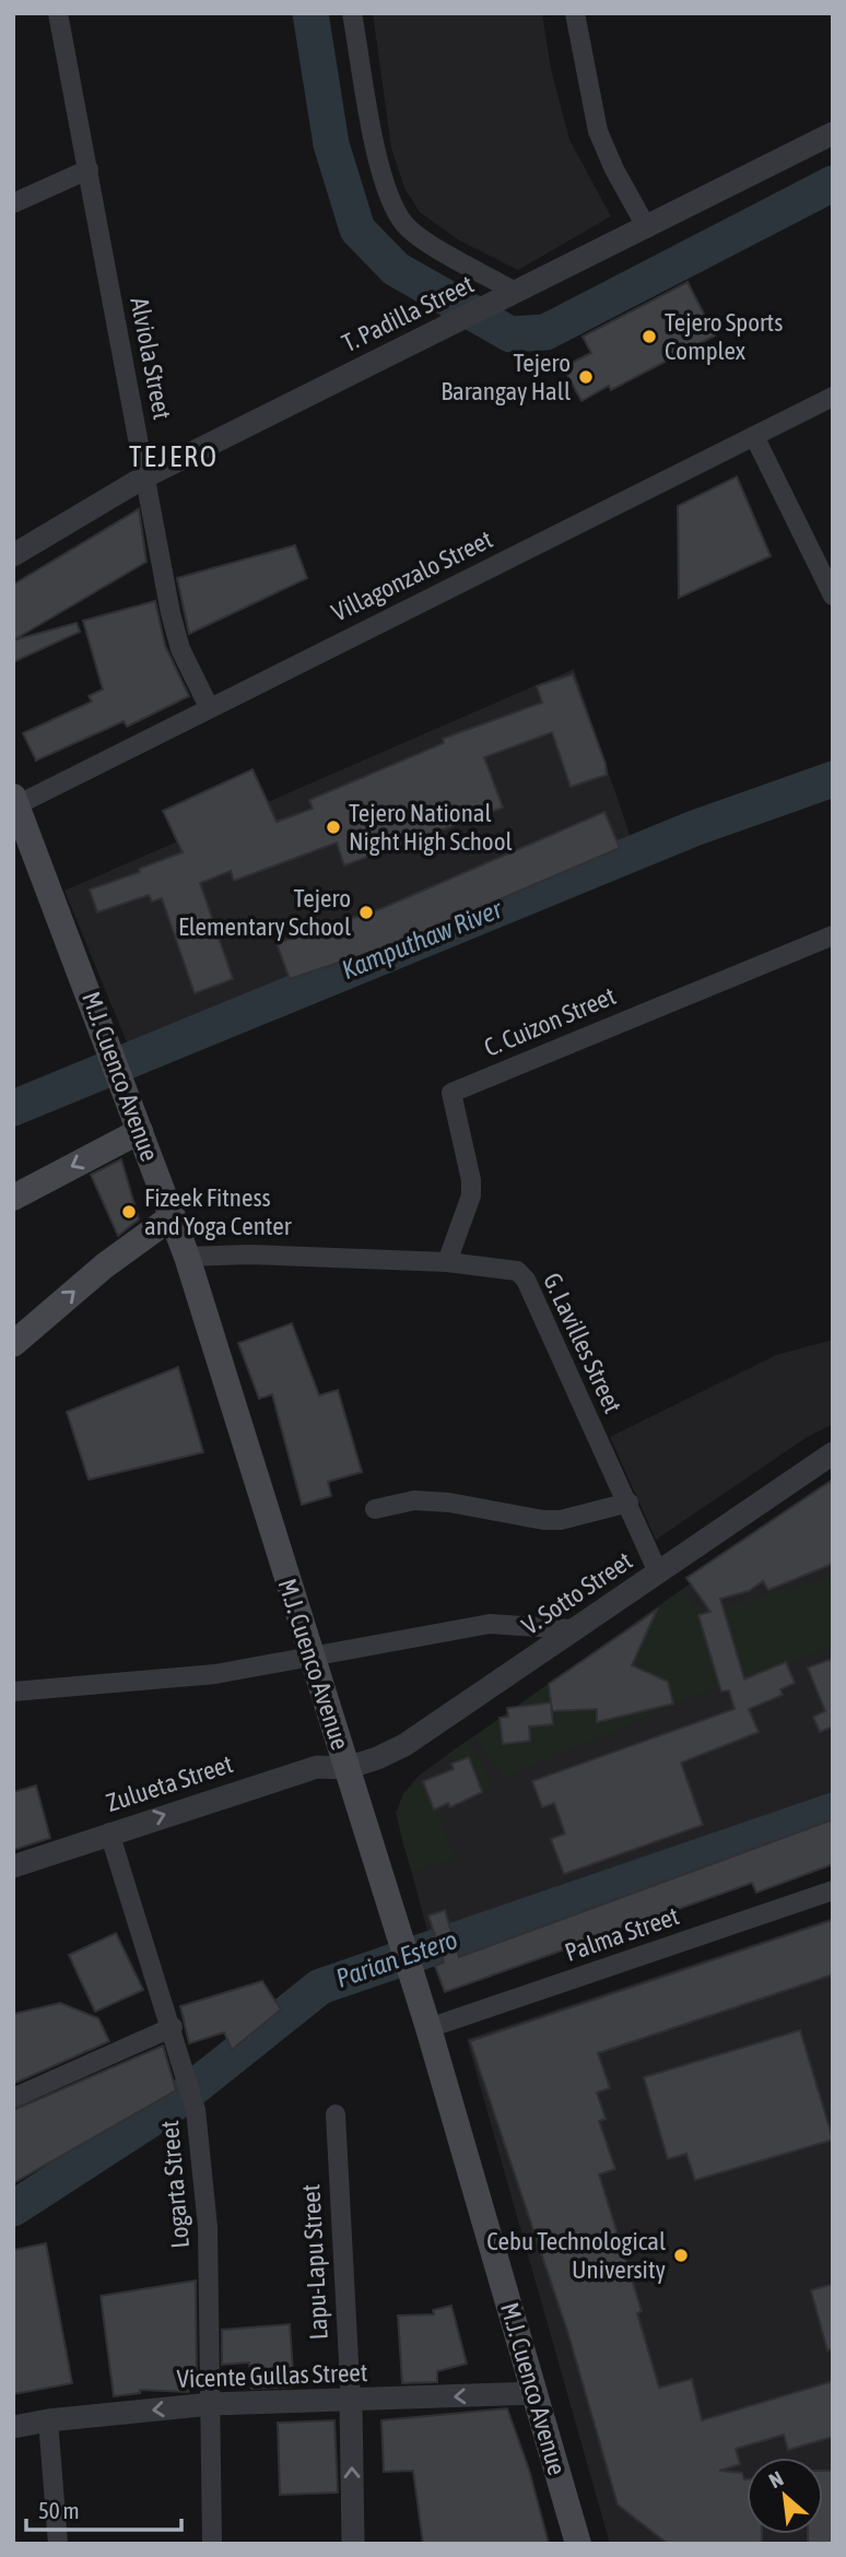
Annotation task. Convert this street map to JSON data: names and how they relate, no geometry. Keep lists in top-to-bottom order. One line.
{"streets":{"main road":["M.J. Cuenco Avenue"],"street":["T. Padilla Street","Alviola Street","Villagonzalo Street","C. Cuizon Street","G. Lavilles Street","V. Sotto Street","Zulueta Street","Palma Street","Logarta Street","Lapu-Lapu Street","Vicente Gullas Street"]},"crossings":[["T. Padilla Street","Alviola Street"],["Alviola Street","Villagonzalo Street"],["Villagonzalo Street","M.J. Cuenco Avenue"],["C. Cuizon Street","G. Lavilles Street"],["M.J. Cuenco Avenue","G. Lavilles Street"],["M.J. Cuenco Avenue","V. Sotto Street"],["M.J. Cuenco Avenue","Zulueta Street"],["M.J. Cuenco Avenue","Palma Street"],["M.J. Cuenco Avenue","Vicente Gullas Street"],["G. Lavilles Street","V. Sotto Street"],["V. Sotto Street","Zulueta Street"],["Zulueta Street","Logarta Street"],["Logarta Street","Vicente Gullas Street"],["Lapu-Lapu Street","Vicente Gullas Street"]],"one_way":["Vicente Gullas Street"],"districts":["TEJERO"],"water":["Kamputhaw River","Parian Estero"],"places":["Tejero Sports Complex","Tejero Barangay Hall","Tejero National Night High School","Tejero Elementary School","Fizeek Fitness and Yoga Center","Cebu Technological University"],"scale_bar":"50 m","north":"top left"}
